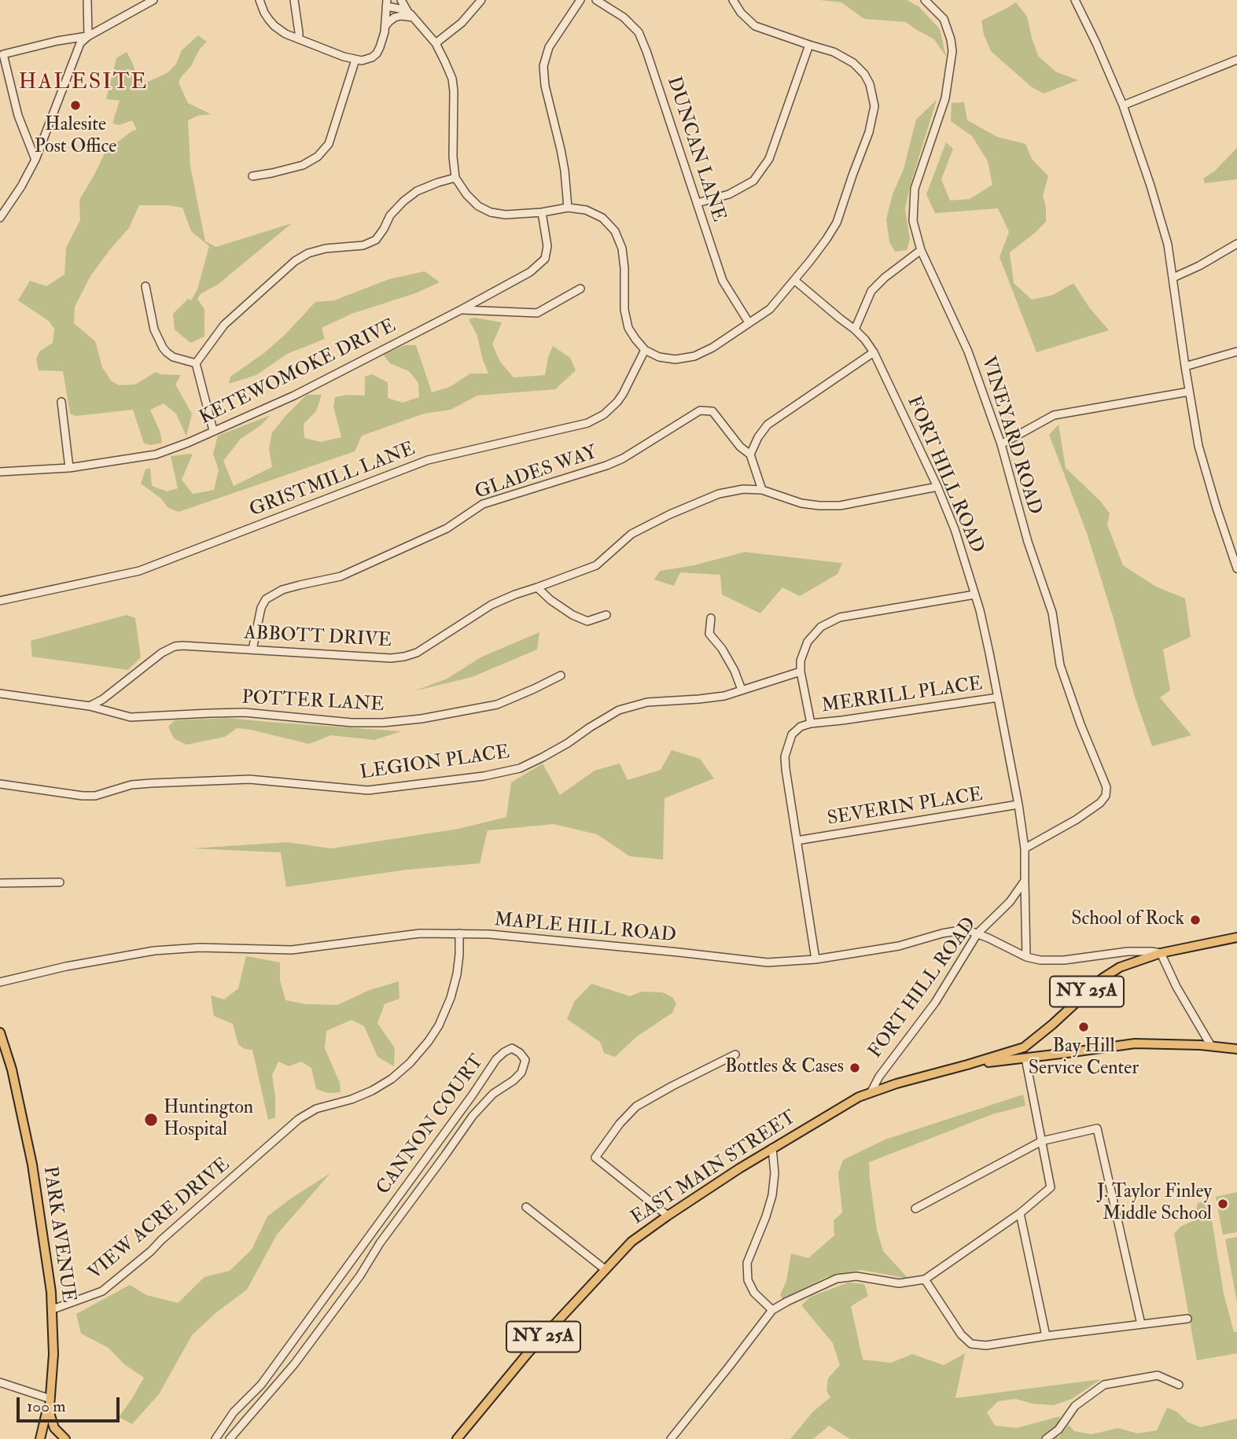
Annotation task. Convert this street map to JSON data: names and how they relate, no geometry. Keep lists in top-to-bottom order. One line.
{"streets":{"main road":["NY 25A","EAST MAIN STREET","PARK AVENUE"],"street":["DUNCAN LANE","KETEWOMOKE DRIVE","VINEYARD ROAD","GLADES WAY","FORT HILL ROAD","GRISTMILL LANE","ABBOTT DRIVE","MERRILL PLACE","POTTER LANE","LEGION PLACE","SEVERIN PLACE","MAPLE HILL ROAD","CANNON COURT","VIEW ACRE DRIVE"]},"crossings":[["VINEYARD ROAD","FORT HILL ROAD"],["GLADES WAY","ABBOTT DRIVE"],["FORT HILL ROAD","ABBOTT DRIVE"],["FORT HILL ROAD","MERRILL PLACE"],["FORT HILL ROAD","SEVERIN PLACE"],["FORT HILL ROAD","MAPLE HILL ROAD"],["FORT HILL ROAD","EAST MAIN STREET"],["ABBOTT DRIVE","POTTER LANE"],["MAPLE HILL ROAD","EAST MAIN STREET"],["MAPLE HILL ROAD","VIEW ACRE DRIVE"],["VIEW ACRE DRIVE","PARK AVENUE"]],"districts":["HALESITE"],"places":["Halesite Post Office","School of Rock","Bay Hill Service Center","Bottles & Cases","Huntington Hospital","J. Taylor Finley Middle School"],"scale_bar":"100 m"}
